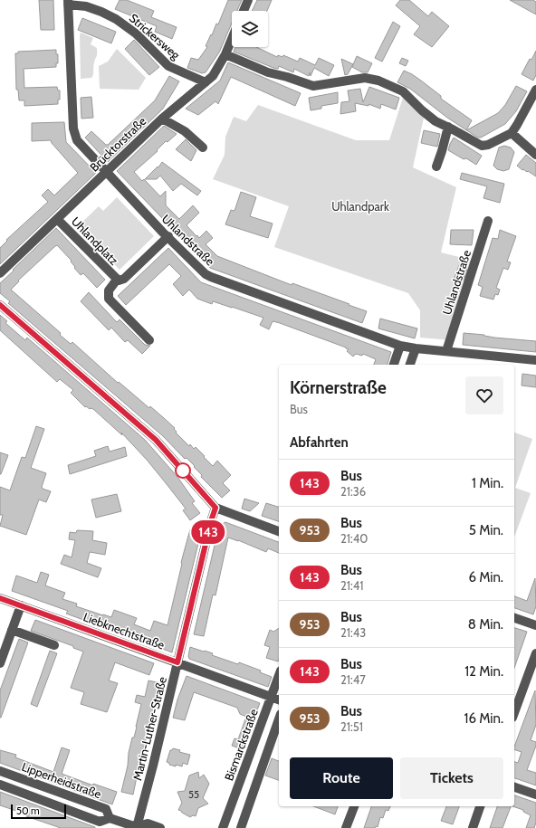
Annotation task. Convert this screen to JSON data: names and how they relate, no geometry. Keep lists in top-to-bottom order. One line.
{"streets":{"street":["Strickersweg","Brücktorstraße","Uhlandstraße","Uhlandplatz","Liebknechtstraße","Martin-Luther-Straße","Bismarckstraße","Lipperheidstraße"]},"crossings":[["Strickersweg","Brücktorstraße"],["Strickersweg","Uhlandstraße"],["Brücktorstraße","Uhlandstraße"],["Brücktorstraße","Uhlandplatz"],["Uhlandstraße","Uhlandplatz"],["Liebknechtstraße","Martin-Luther-Straße"],["Liebknechtstraße","Bismarckstraße"],["Martin-Luther-Straße","Lipperheidstraße"]],"parks":["Uhlandpark"],"lines":["bus line 143"],"house_numbers":["55"],"scale_bar":"50 m","page":{"on_map":"143","heading":[["Körnerstraße","Bus"],"Abfahrten"],"list":[{"mark":"143","name":"Bus","note":"21:36","value":"1 Min."},{"mark":"953","name":"Bus","note":"21:40","value":"5 Min."},{"mark":"143","name":"Bus","note":"21:41","value":"6 Min."},{"mark":"953","name":"Bus","note":"21:43","value":"8 Min."},{"mark":"143","name":"Bus","note":"21:47","value":"12 Min."},{"mark":"953","name":"Bus","note":"21:51","value":"16 Min."}],"buttons":["Route","Tickets"],"scale":"50 m"}}
